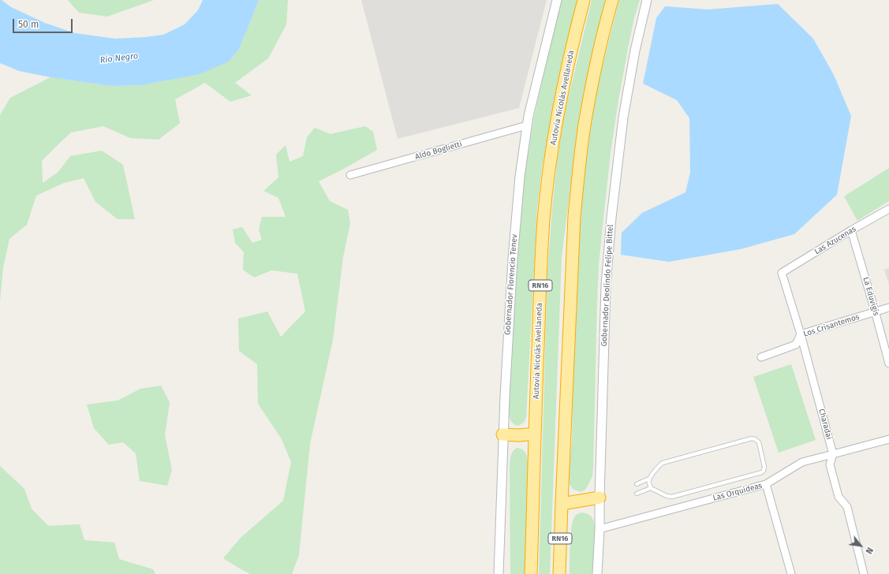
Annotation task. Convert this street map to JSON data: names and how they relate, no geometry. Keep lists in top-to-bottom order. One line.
{"streets":{"highway":["Autovía Nicolás Avellaneda","RN16"],"street":["Aldo Boglietti","Las Azucenas","Gobernador Florencio Tenev","Gobernador Deolindo Felipe Bittel","La Eduvigis","Los Crisantemos","Charadai","Las Orquídeas"]},"crossings":[["Aldo Boglietti","Gobernador Florencio Tenev"],["Las Azucenas","La Eduvigis"],["Las Azucenas","Charadai"],["Gobernador Deolindo Felipe Bittel","Las Orquídeas"],["La Eduvigis","Los Crisantemos"],["Los Crisantemos","Charadai"],["Charadai","Las Orquídeas"]],"water":["Río Negro"],"scale_bar":"50 m","north":"bottom right"}
